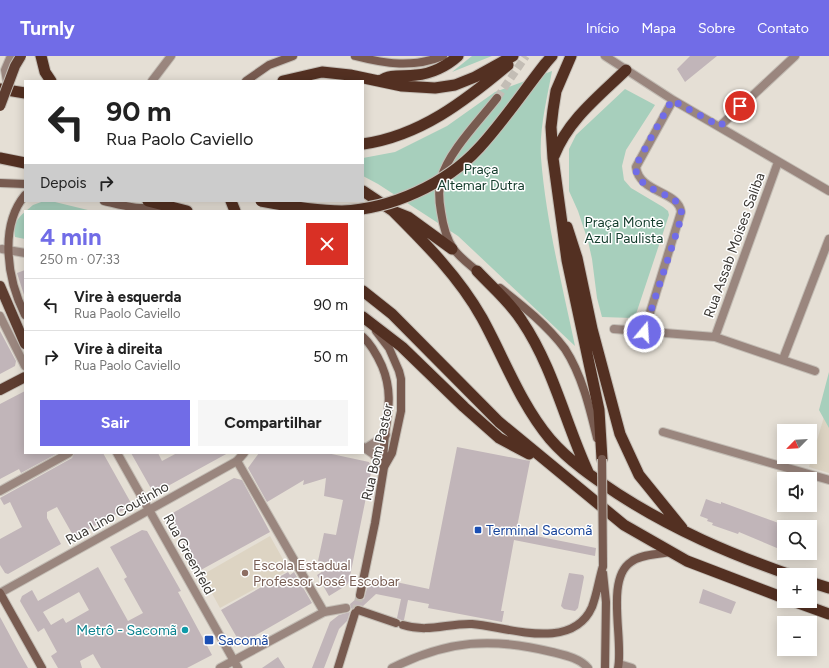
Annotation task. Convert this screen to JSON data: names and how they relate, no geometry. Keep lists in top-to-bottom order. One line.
{"streets":{"main road":["Rua Bom Pastor"],"street":["Rua Assab Moises Saliba","Rua Lino Coutinho","Rua Greenfeld"]},"crossings":[["Rua Lino Coutinho","Rua Greenfeld"]],"parks":["Praça Altemar Dutra","Praça Monte Azul Paulista"],"places":{"transit":["Terminal Sacomã","Sacomã"],"other":["Escola Estadual Professor José Escobar","Metrô - Sacomã"]},"north":"bottom left","page":{"header":"Turnly","nav":["Início","Mapa","Sobre","Contato"],"turn":["90 m","Rua Paolo Caviello"],"then":"Depois","heading":["4 min","250 m · 07:33"],"list":[{"name":"Vire à esquerda","note":"Rua Paolo Caviello","value":"90 m"},{"name":"Vire à direita","note":"Rua Paolo Caviello","value":"50 m"}],"buttons":["Sair","Compartilhar"],"map_buttons":["+","−"]}}
